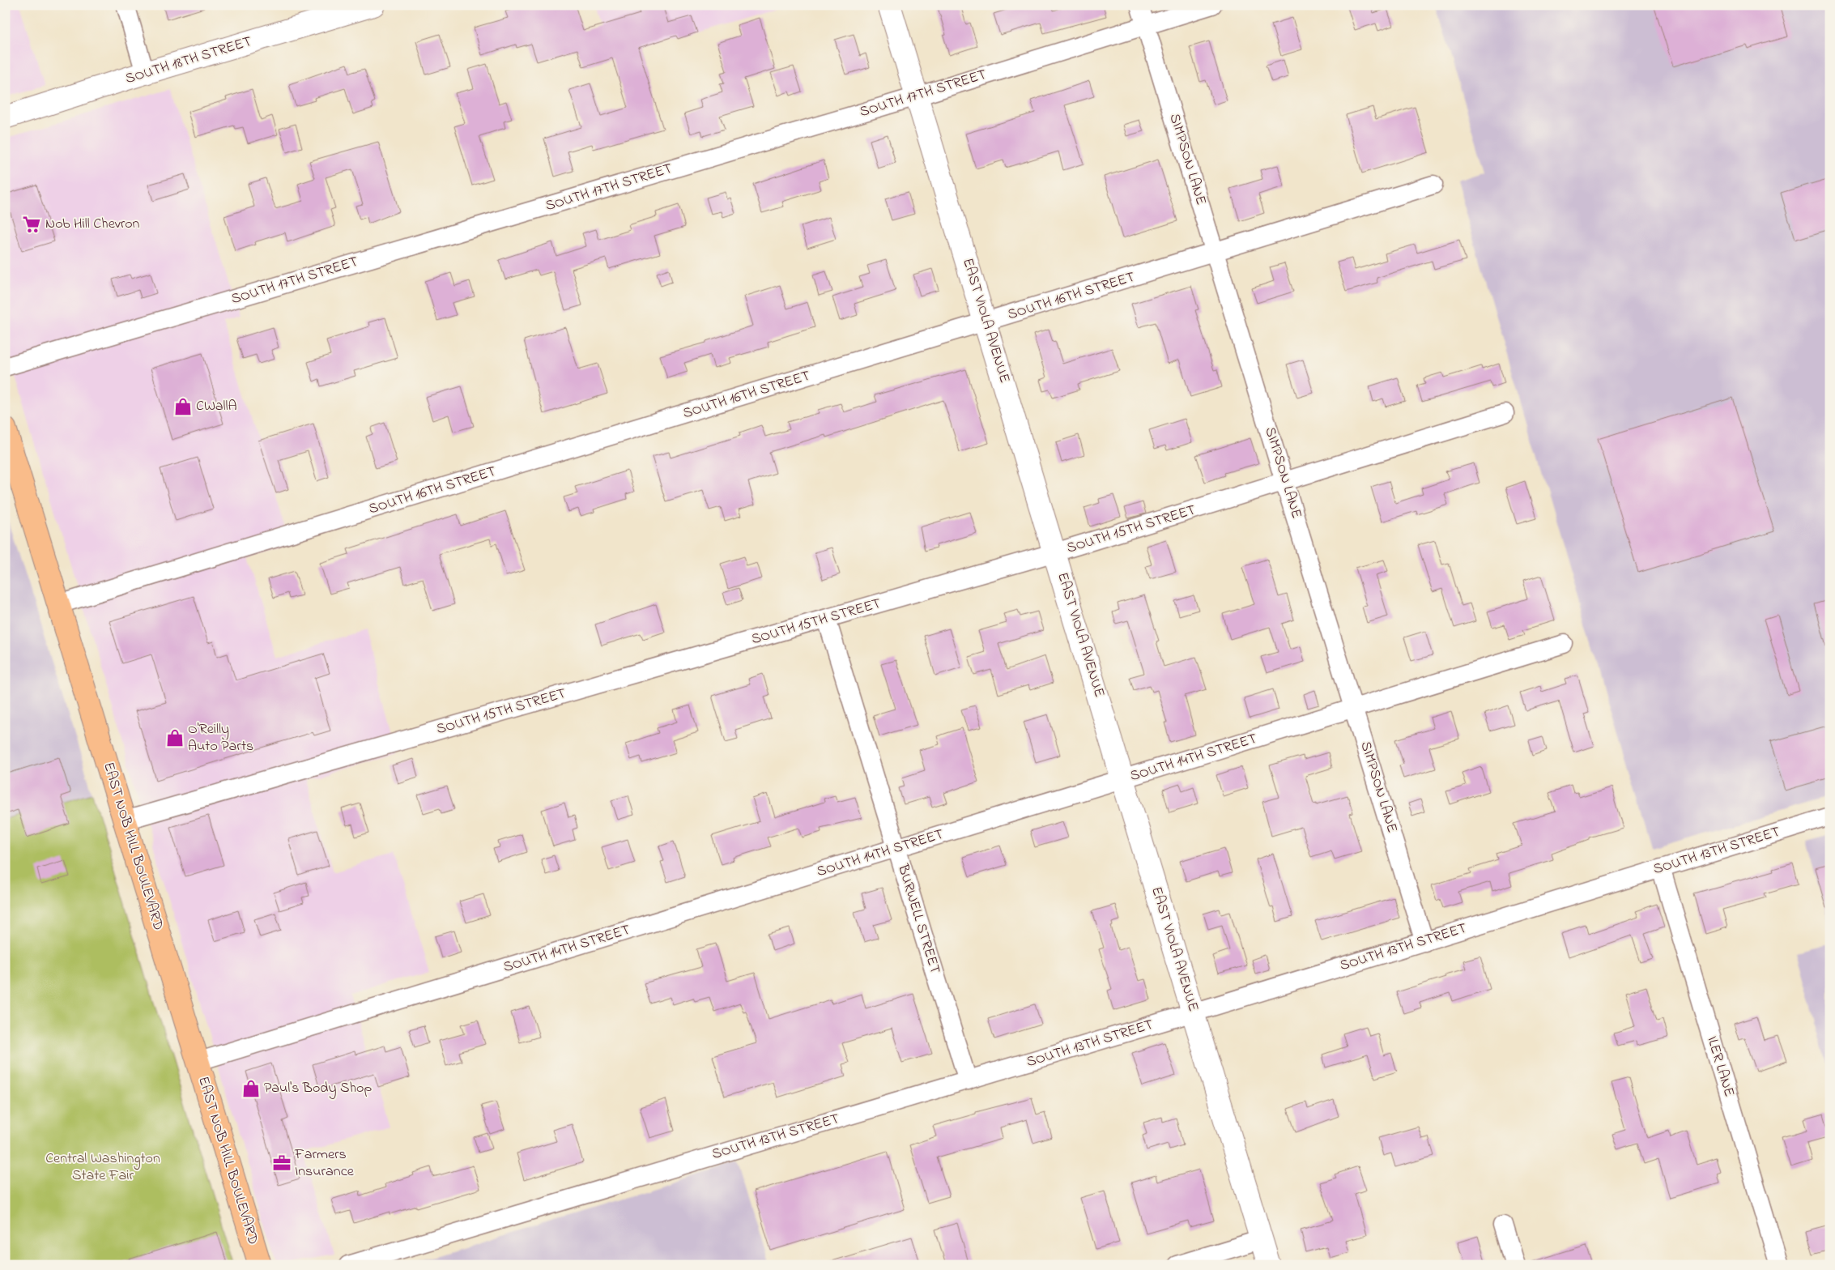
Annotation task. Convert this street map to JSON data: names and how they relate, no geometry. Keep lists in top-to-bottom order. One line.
{"streets":{"main road":["EAST NOB HILL BOULEVARD"],"street":["SOUTH 18TH STREET","SOUTH 17TH STREET","SIMPSON LANE","SOUTH 16TH STREET","EAST VIOLA AVENUE","SOUTH 15TH STREET","SOUTH 14TH STREET","SOUTH 13TH STREET","BURWELL STREET","ILER LANE"]},"crossings":[["SOUTH 17TH STREET","SIMPSON LANE"],["SOUTH 17TH STREET","EAST VIOLA AVENUE"],["SIMPSON LANE","SOUTH 16TH STREET"],["SIMPSON LANE","SOUTH 15TH STREET"],["SIMPSON LANE","SOUTH 14TH STREET"],["SIMPSON LANE","SOUTH 13TH STREET"],["SOUTH 16TH STREET","EAST VIOLA AVENUE"],["SOUTH 16TH STREET","EAST NOB HILL BOULEVARD"],["EAST VIOLA AVENUE","SOUTH 15TH STREET"],["EAST VIOLA AVENUE","SOUTH 14TH STREET"],["EAST VIOLA AVENUE","SOUTH 13TH STREET"],["SOUTH 15TH STREET","EAST NOB HILL BOULEVARD"],["SOUTH 15TH STREET","BURWELL STREET"],["SOUTH 14TH STREET","EAST NOB HILL BOULEVARD"],["SOUTH 14TH STREET","BURWELL STREET"],["SOUTH 13TH STREET","BURWELL STREET"],["SOUTH 13TH STREET","ILER LANE"]],"parks":["Central Washington State Fair"],"places":{"supermarket":["Nob Hill Chevron"],"shop":["CWallA","O'Reilly Auto Parts","Paul's Body Shop"],"office":["Farmers Insurance"]}}
